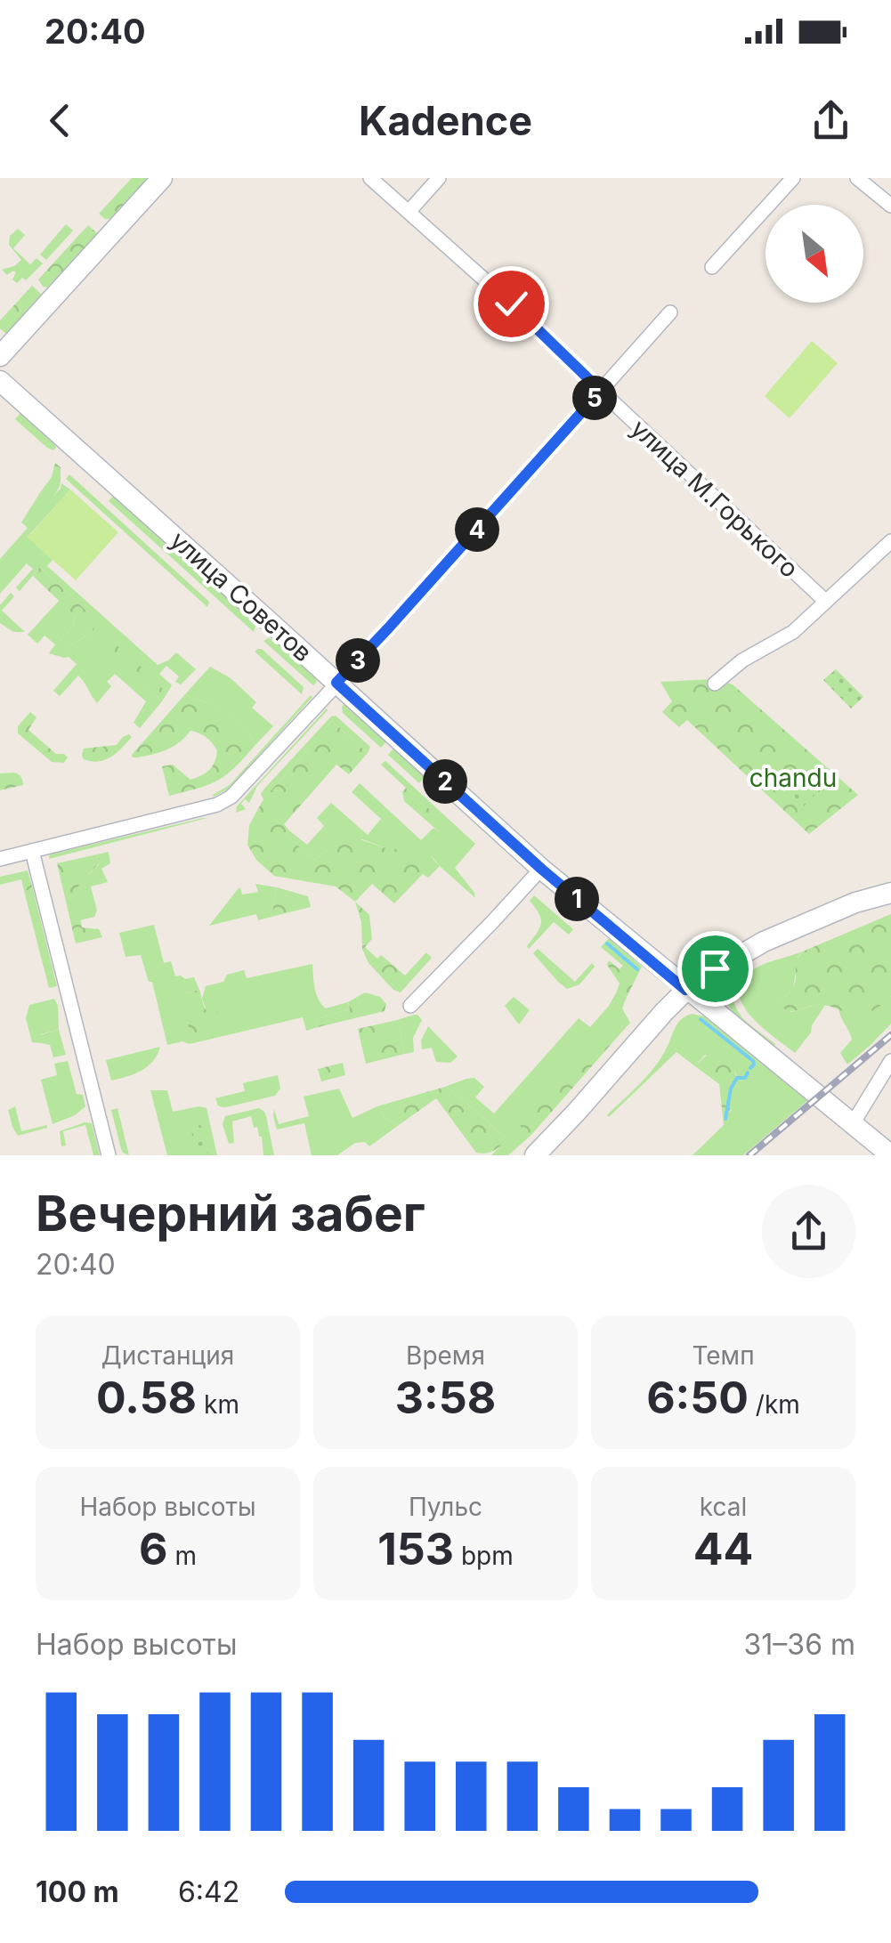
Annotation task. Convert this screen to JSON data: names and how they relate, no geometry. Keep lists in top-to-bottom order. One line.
{"streets":{"street":["улица М.Горького","улица Советов"]},"parks":["chandu"],"north":"bottom right","page":{"status":"20:40","header":"Kadence","pins":["5","4","3","2","1"],"heading":["Вечерний забег","20:40"],"stats":[["Дистанция","0.58 km"],["Время","3:58"],["Темп","6:50 /km"],["Набор высоты","6 m"],["Пульс","153 bpm"],["kcal","44"]],"chart":["Набор высоты","31–36 m"],"list":[{"name":"100 m","note":"6:42"}]}}
